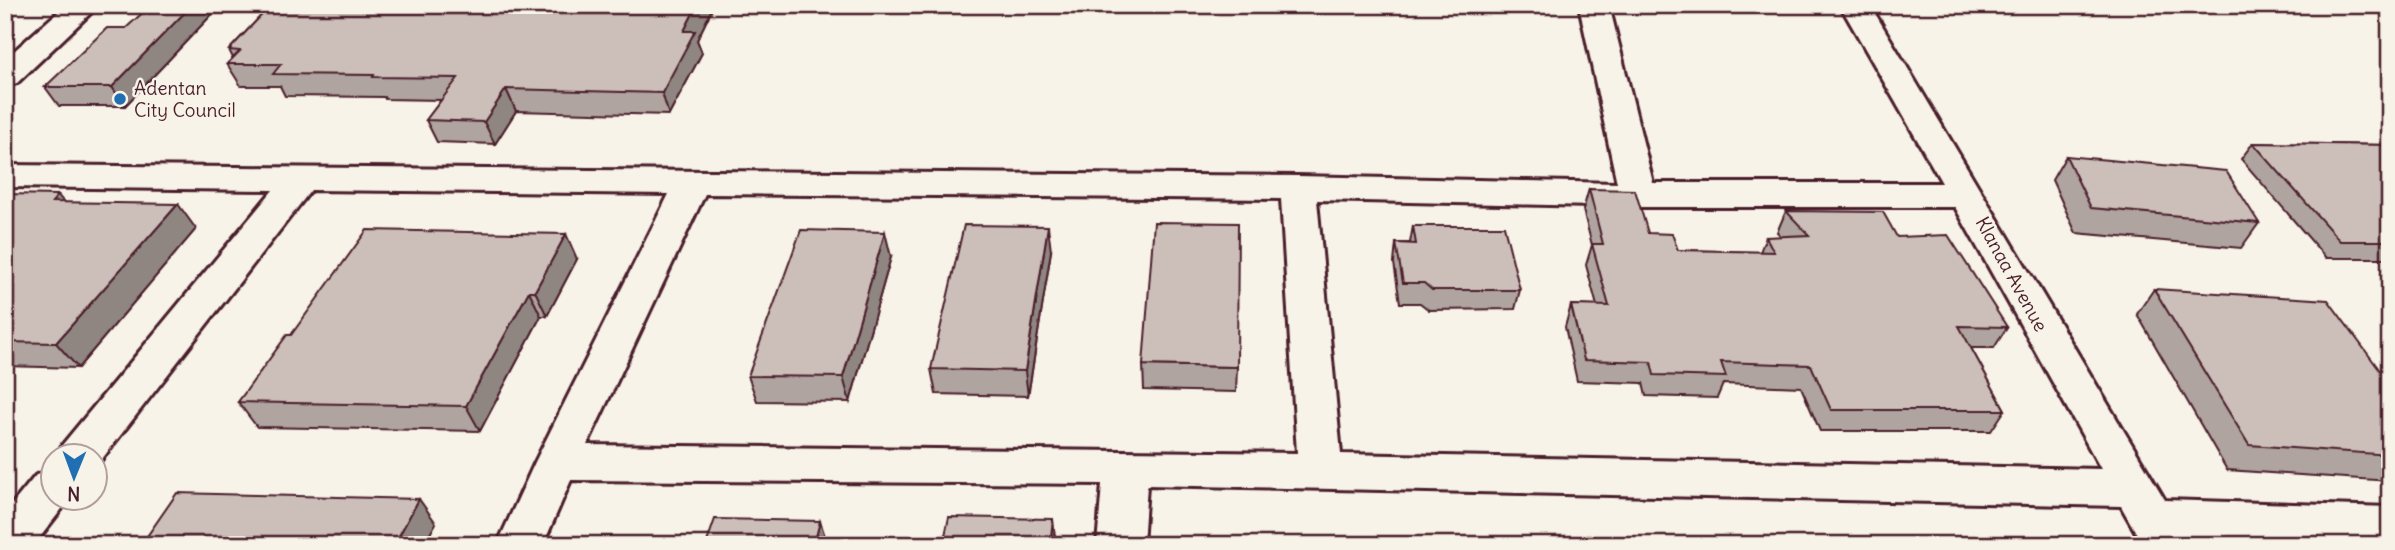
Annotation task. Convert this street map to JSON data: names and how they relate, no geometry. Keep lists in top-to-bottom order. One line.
{"streets":{"street":["Klanaa Avenue"]},"places":["Adentan City Council"],"north":"bottom"}
